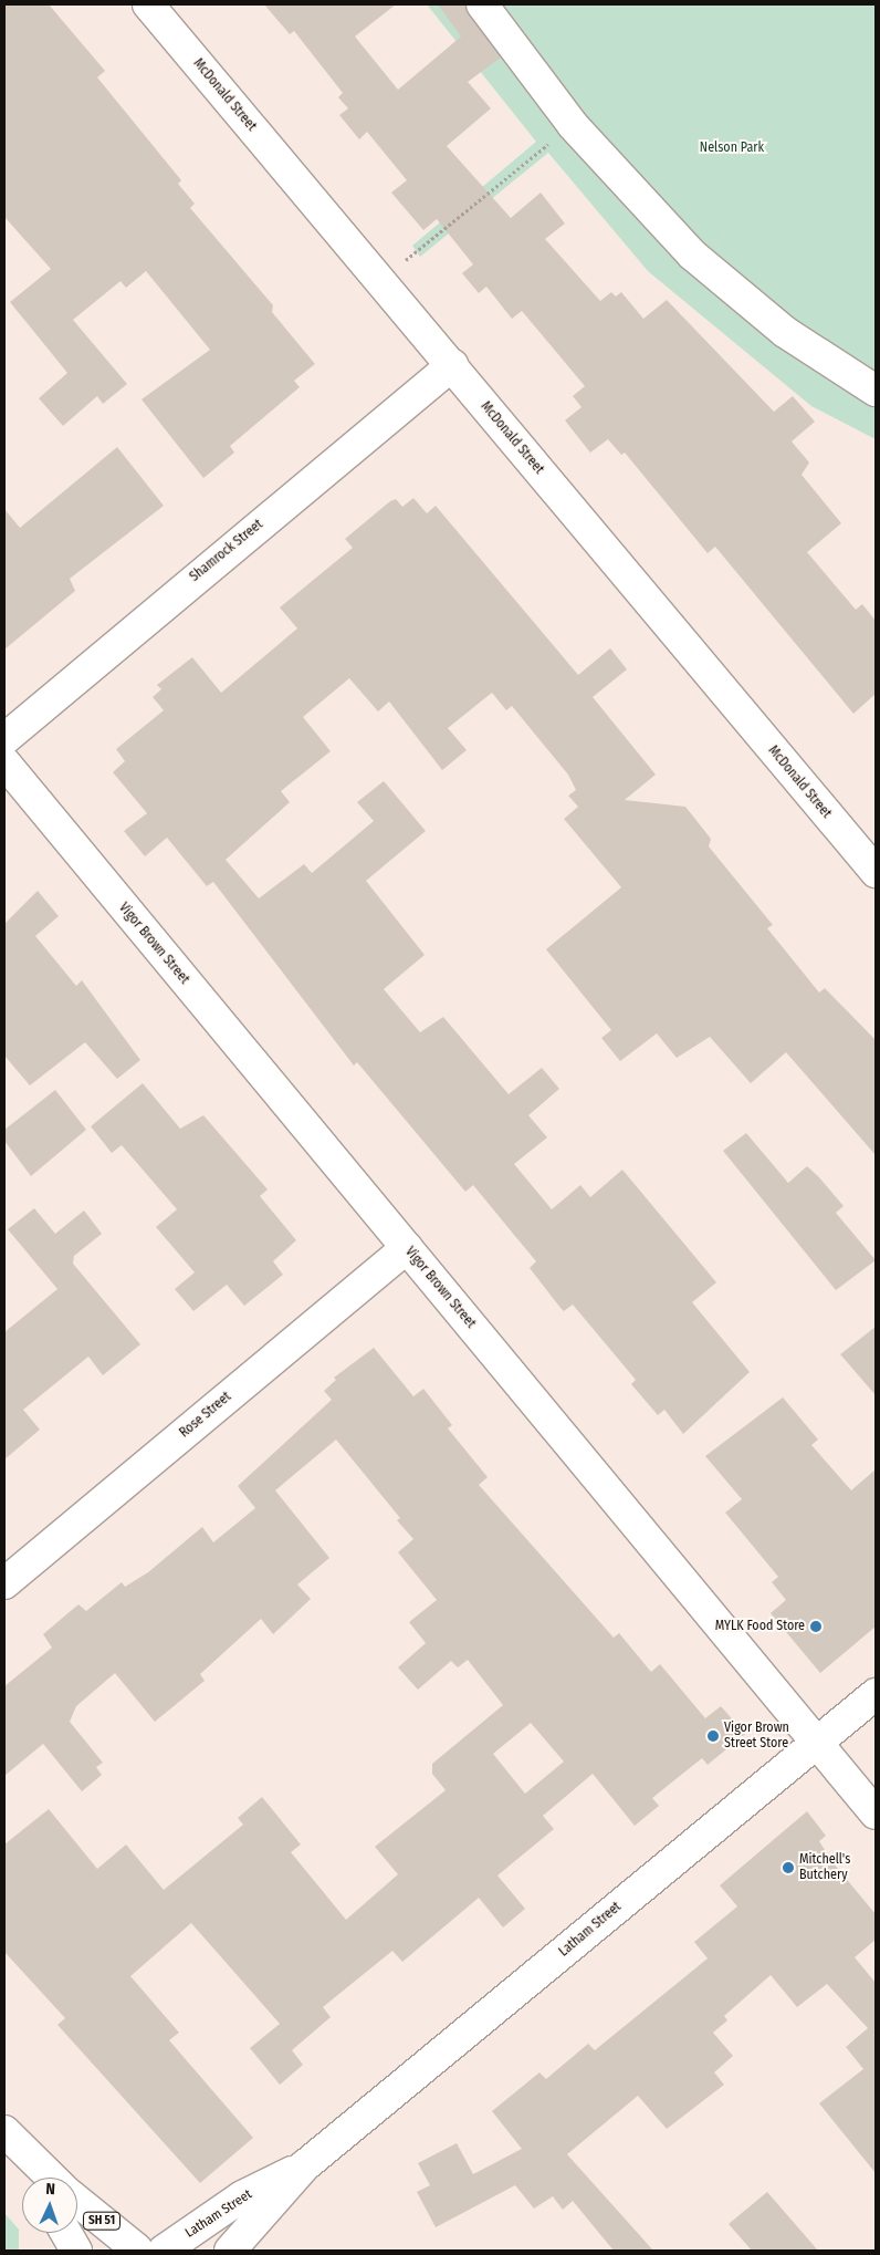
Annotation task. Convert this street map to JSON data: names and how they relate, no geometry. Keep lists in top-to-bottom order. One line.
{"streets":{"street":["McDonald Street","Shamrock Street","Vigor Brown Street","Rose Street","Latham Street","SH 51"]},"crossings":[["McDonald Street","Shamrock Street"],["Vigor Brown Street","Rose Street"],["Vigor Brown Street","Latham Street"],["Latham Street","SH 51"]],"parks":["Nelson Park"],"places":["MYLK Food Store","Vigor Brown Street Store","Mitchell's Butchery"],"north":"top"}
